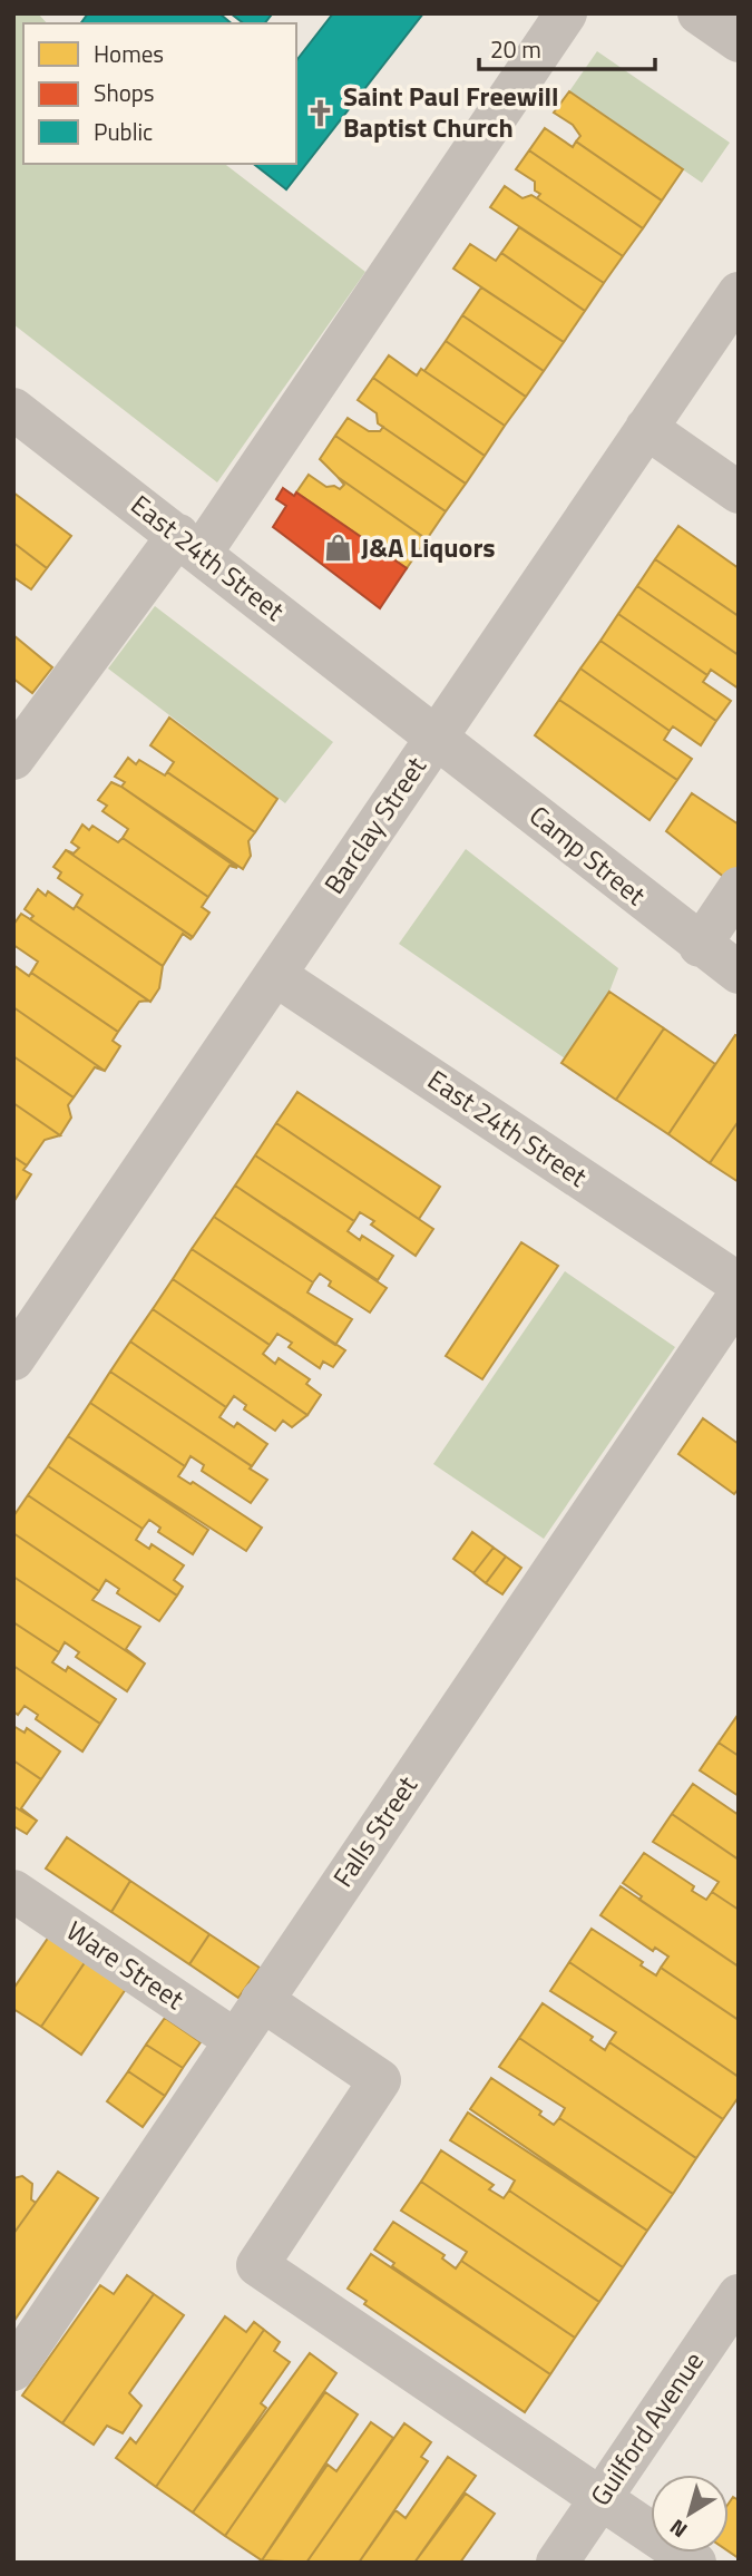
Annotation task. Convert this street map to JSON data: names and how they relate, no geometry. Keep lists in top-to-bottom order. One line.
{"streets":{"street":["East 24th Street","Barclay Street","Camp Street","Falls Street","Ware Street","Guilford Avenue"]},"crossings":[["East 24th Street","Barclay Street"],["East 24th Street","Camp Street"],["Barclay Street","Camp Street"],["Falls Street","Ware Street"]],"places":{"church":["Saint Paul Freewill Baptist Church"],"shop":["J&A Liquors"]},"legend":["Homes","Shops","Public"],"scale_bar":"20 m","north":"bottom left"}
